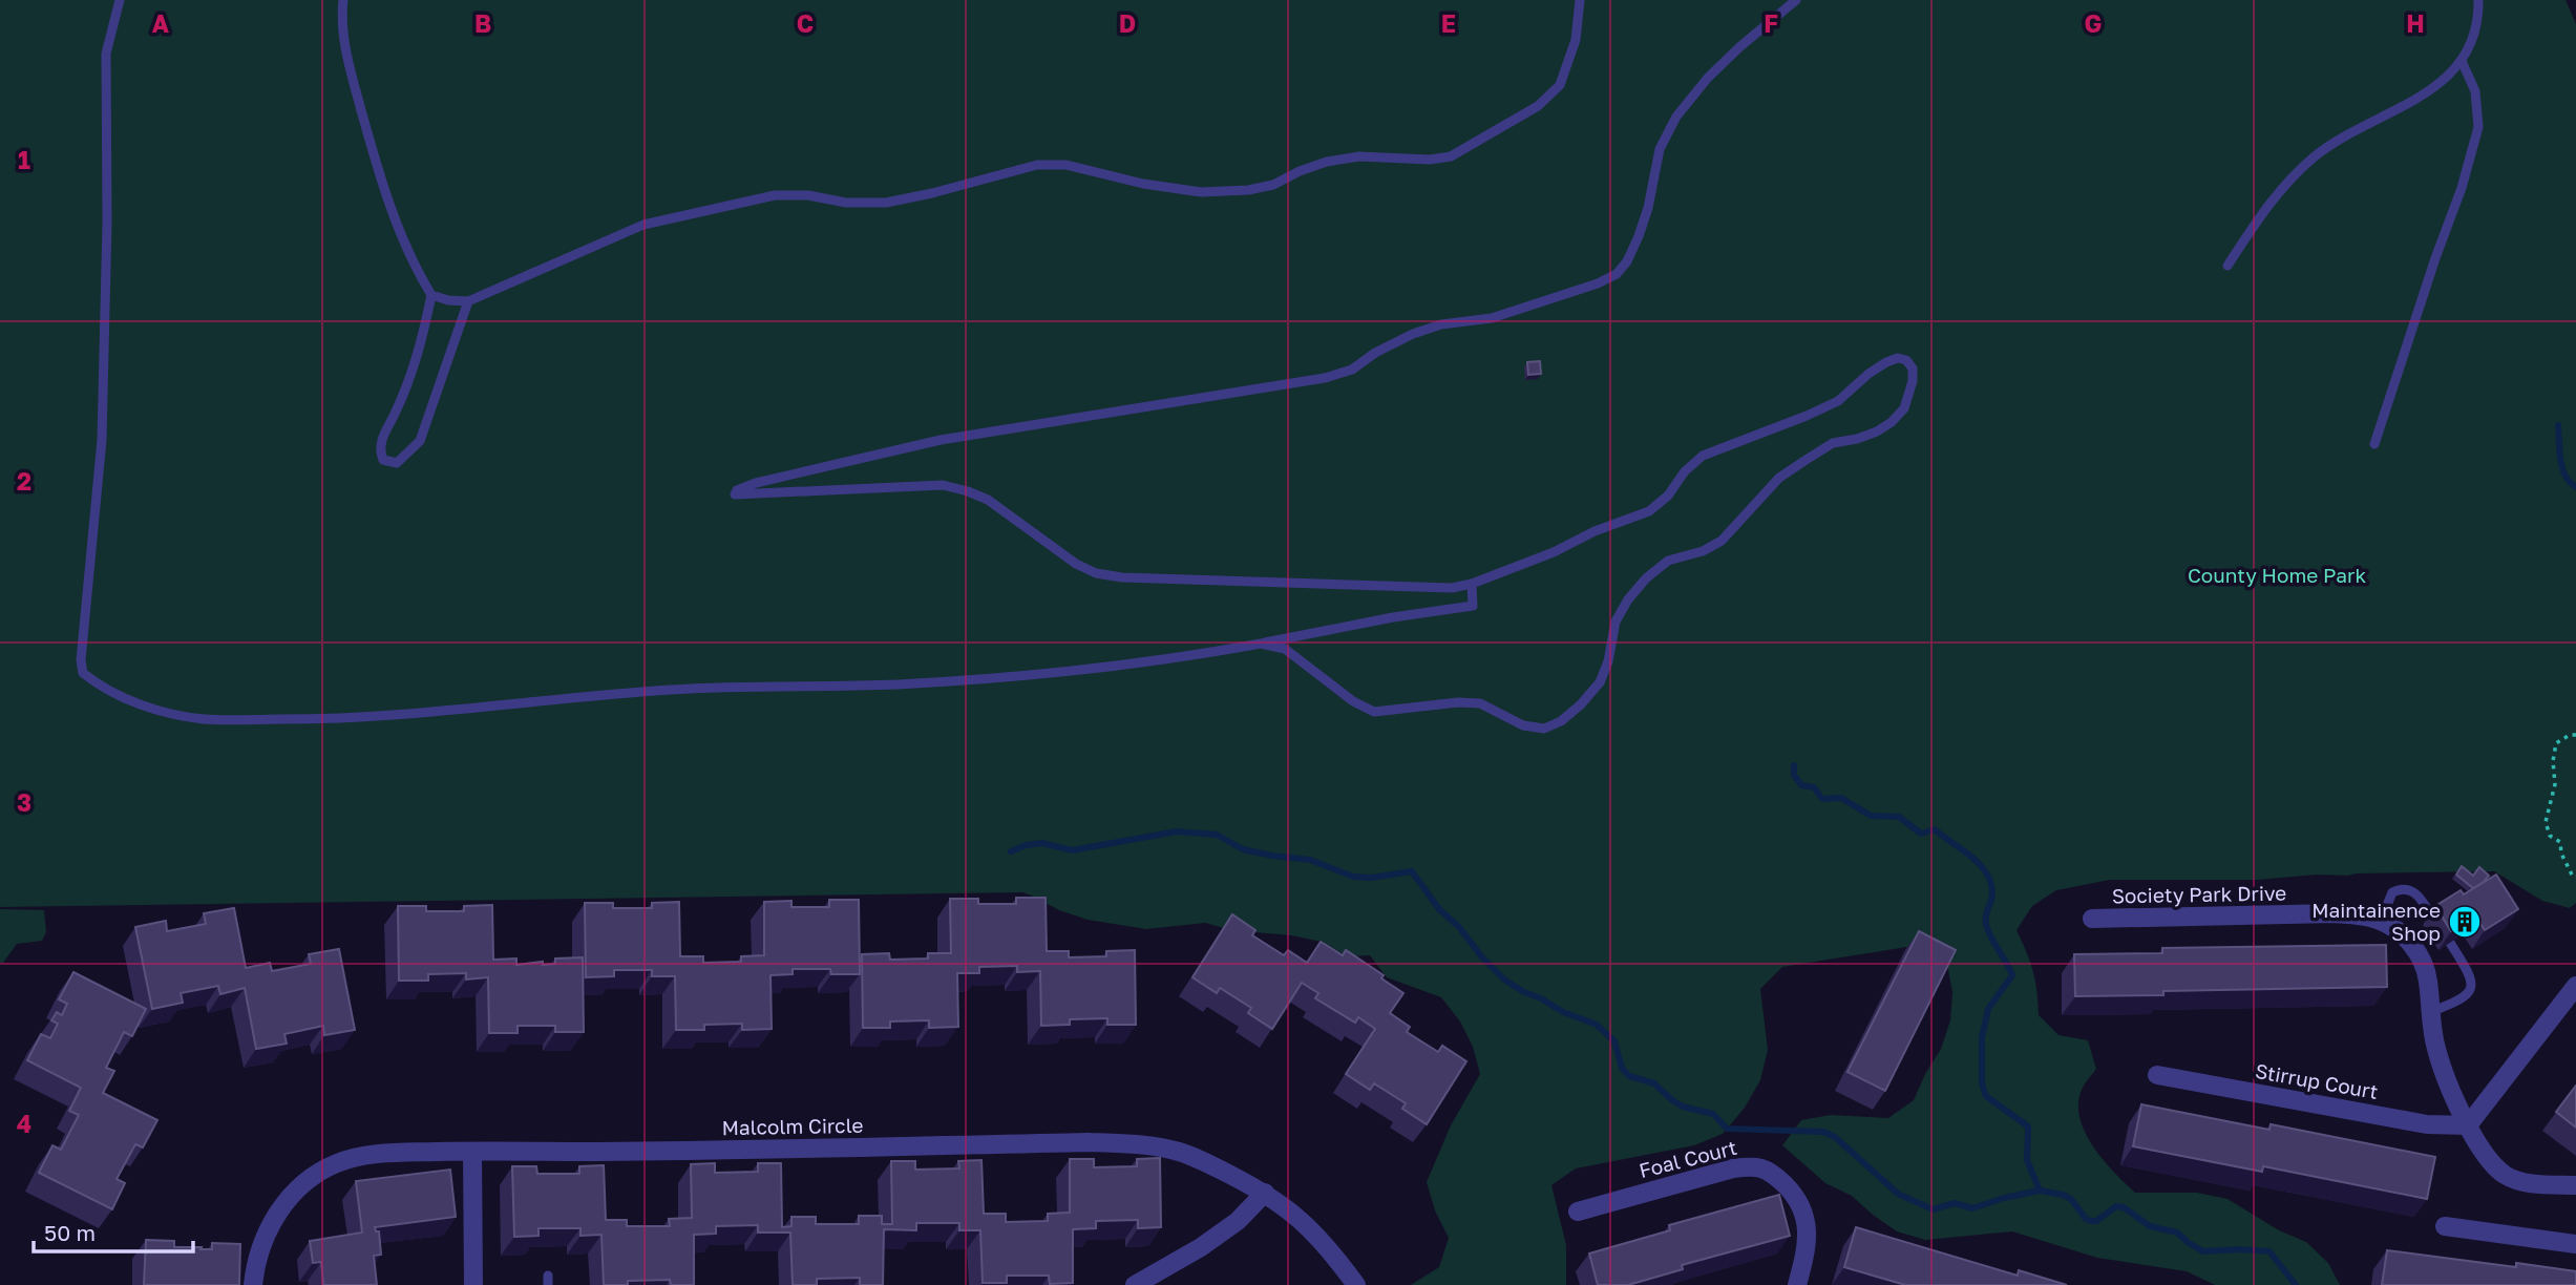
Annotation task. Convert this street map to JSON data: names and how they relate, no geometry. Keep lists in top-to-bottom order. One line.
{"streets":{"street":["Society Park Drive","Stirrup Court","Malcolm Circle","Foal Court"]},"crossings":[["Society Park Drive","Stirrup Court"]],"parks":["County Home Park"],"places":{"building":["Maintainence Shop"]},"scale_bar":"50 m","grid":{"columns":["A","B","C","D","E","F","G","H"],"rows":["1","2","3","4"]}}
